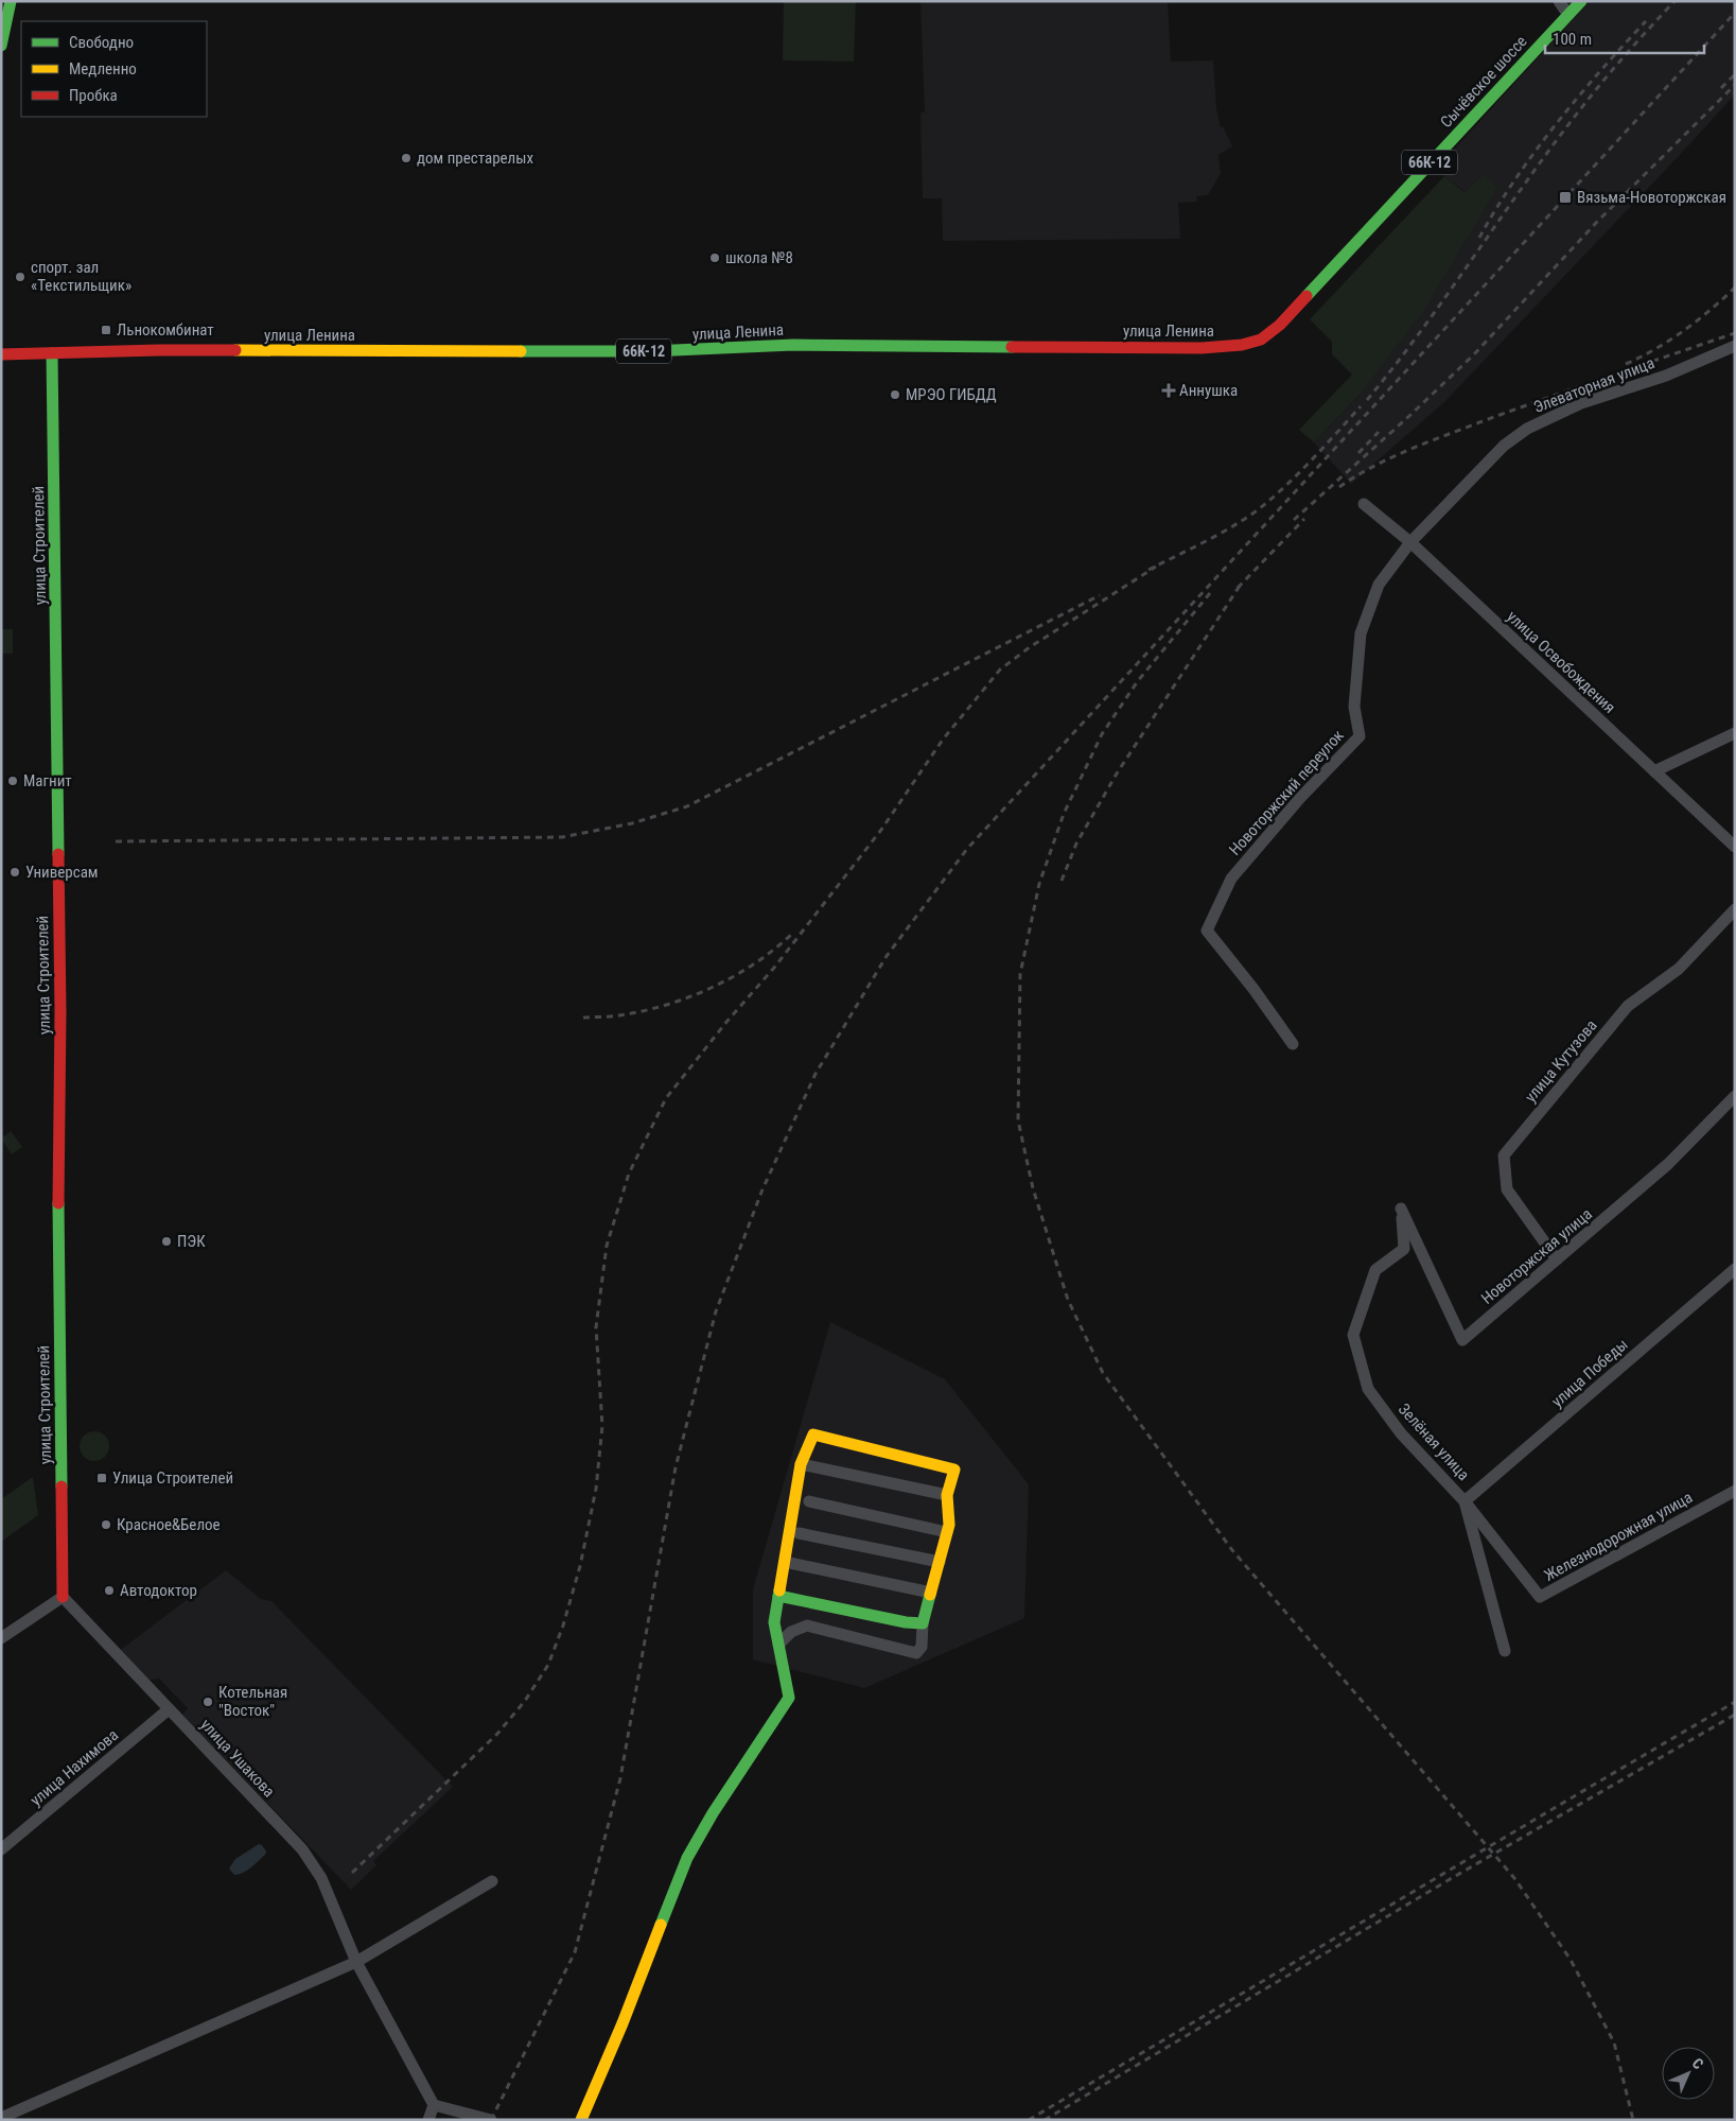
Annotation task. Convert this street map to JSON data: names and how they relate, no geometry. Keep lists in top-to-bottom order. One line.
{"streets":{"street":["Сычёвское шоссе","66К-12","улица Ленина","Элеваторная улица","улица Строителей","улица Освобождения","Новоторжский переулок","улица Кутузова","Новоторжская улица","улица Победы","Зелёная улица","Железнодорожная улица","улица Ушакова","улица Нахимова"]},"crossings":[["Сычёвское шоссе","улица Ленина"],["улица Ленина","улица Строителей"],["Элеваторная улица","улица Освобождения"],["Элеваторная улица","Новоторжский переулок"],["улица Строителей","улица Ушакова"],["улица Освобождения","Новоторжский переулок"],["улица Кутузова","Новоторжская улица"],["Новоторжская улица","Зелёная улица"],["улица Победы","Зелёная улица"],["улица Победы","Железнодорожная улица"],["Зелёная улица","Железнодорожная улица"],["улица Ушакова","улица Нахимова"]],"places":{"other":["дом престарелых","школа №8","спорт. зал «Текстильщик»","МРЭО ГИБДД","Магнит","Универсам","ПЭК","Красное&Белое","Автодоктор","Котельная \"Восток\""],"transit":["Вязьма-Новоторжская","Льнокомбинат","Улица Строителей"],"health":["Аннушка"]},"legend":["Свободно","Медленно","Пробка"],"scale_bar":"100 m","north":"top right"}
